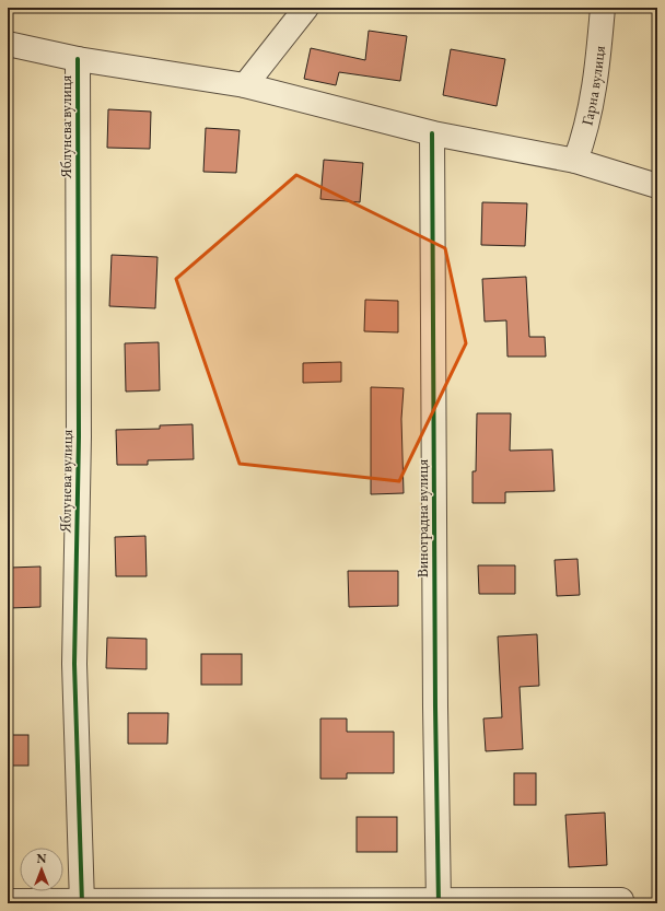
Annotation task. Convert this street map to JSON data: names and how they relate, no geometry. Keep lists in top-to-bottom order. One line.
{"streets":{"street":["Гарна вулиця","Яблунева вулиця","Виноградна вулиця"]},"north":"top"}
